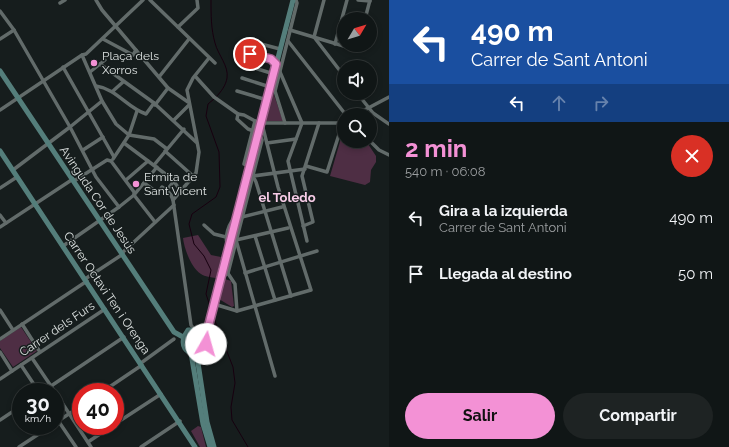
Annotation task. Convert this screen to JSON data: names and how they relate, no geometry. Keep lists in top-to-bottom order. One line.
{"streets":{"street":["Avinguda Cor de Jesús","Carrer Octavi Ten i Orenga","Carrer dels Furs"]},"crossings":[["Carrer Octavi Ten i Orenga","Carrer dels Furs"]],"districts":["el Toledo"],"places":["Plaça dels Xorros","Ermita de Sant Vicent"],"north":"top right","page":{"turn":["490 m","Carrer de Sant Antoni"],"heading":["2 min","540 m · 06:08"],"list":[{"name":"Gira a la izquierda","note":"Carrer de Sant Antoni","value":"490 m"},{"name":"Llegada al destino","value":"50 m"}],"speed":"30 km/h","limit":"40","buttons":["Salir","Compartir"]}}
